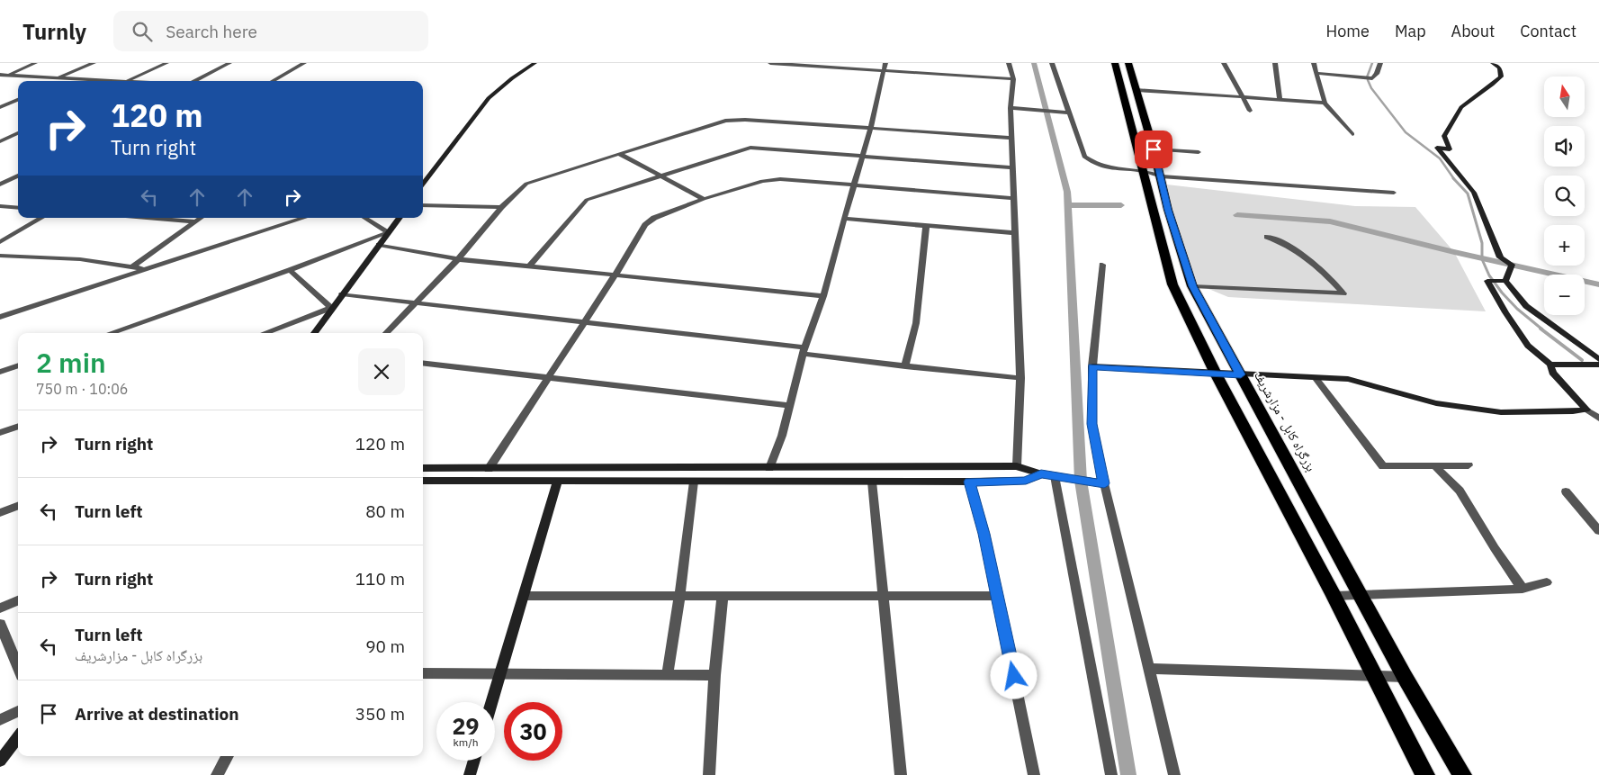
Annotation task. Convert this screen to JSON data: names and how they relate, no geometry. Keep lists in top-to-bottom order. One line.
{"streets":{"highway":["بزرگراه کابل - مزارشریف"]},"north":"top","page":{"header":"Turnly","search":"Search here","nav":["Home","Map","About","Contact"],"map_buttons":["+","−"],"turn":["120 m","Turn right"],"heading":["2 min","750 m · 10:06"],"list":[{"name":"Turn right","value":"120 m"},{"name":"Turn left","value":"80 m"},{"name":"Turn right","value":"110 m"},{"name":"Turn left","note":"بزرگراه کابل - مزارشریف","value":"90 m"},{"name":"Arrive at destination","value":"350 m"}],"speed":"29 km/h","limit":"30"}}
